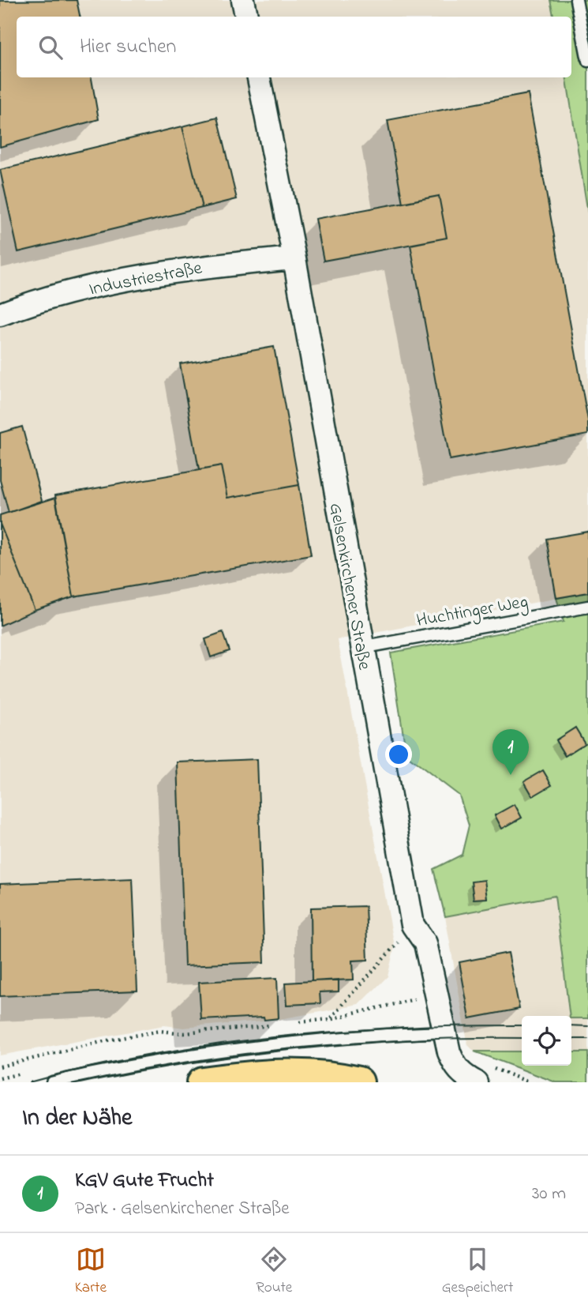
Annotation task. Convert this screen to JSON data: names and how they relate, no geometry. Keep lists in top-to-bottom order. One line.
{"streets":{"street":["Industriestraße","Gelsenkirchener Straße"],"lane":["Huchtinger Weg"]},"crossings":[["Industriestraße","Gelsenkirchener Straße"],["Gelsenkirchener Straße","Huchtinger Weg"]],"page":{"search":"Hier suchen","pins":"1","heading":"In der Nähe","list":[{"mark":"1","name":"KGV Gute Frucht","note":"Park · Gelsenkirchener Straße","value":"30 m"}],"nav":["Karte","Route","Gespeichert"]}}
